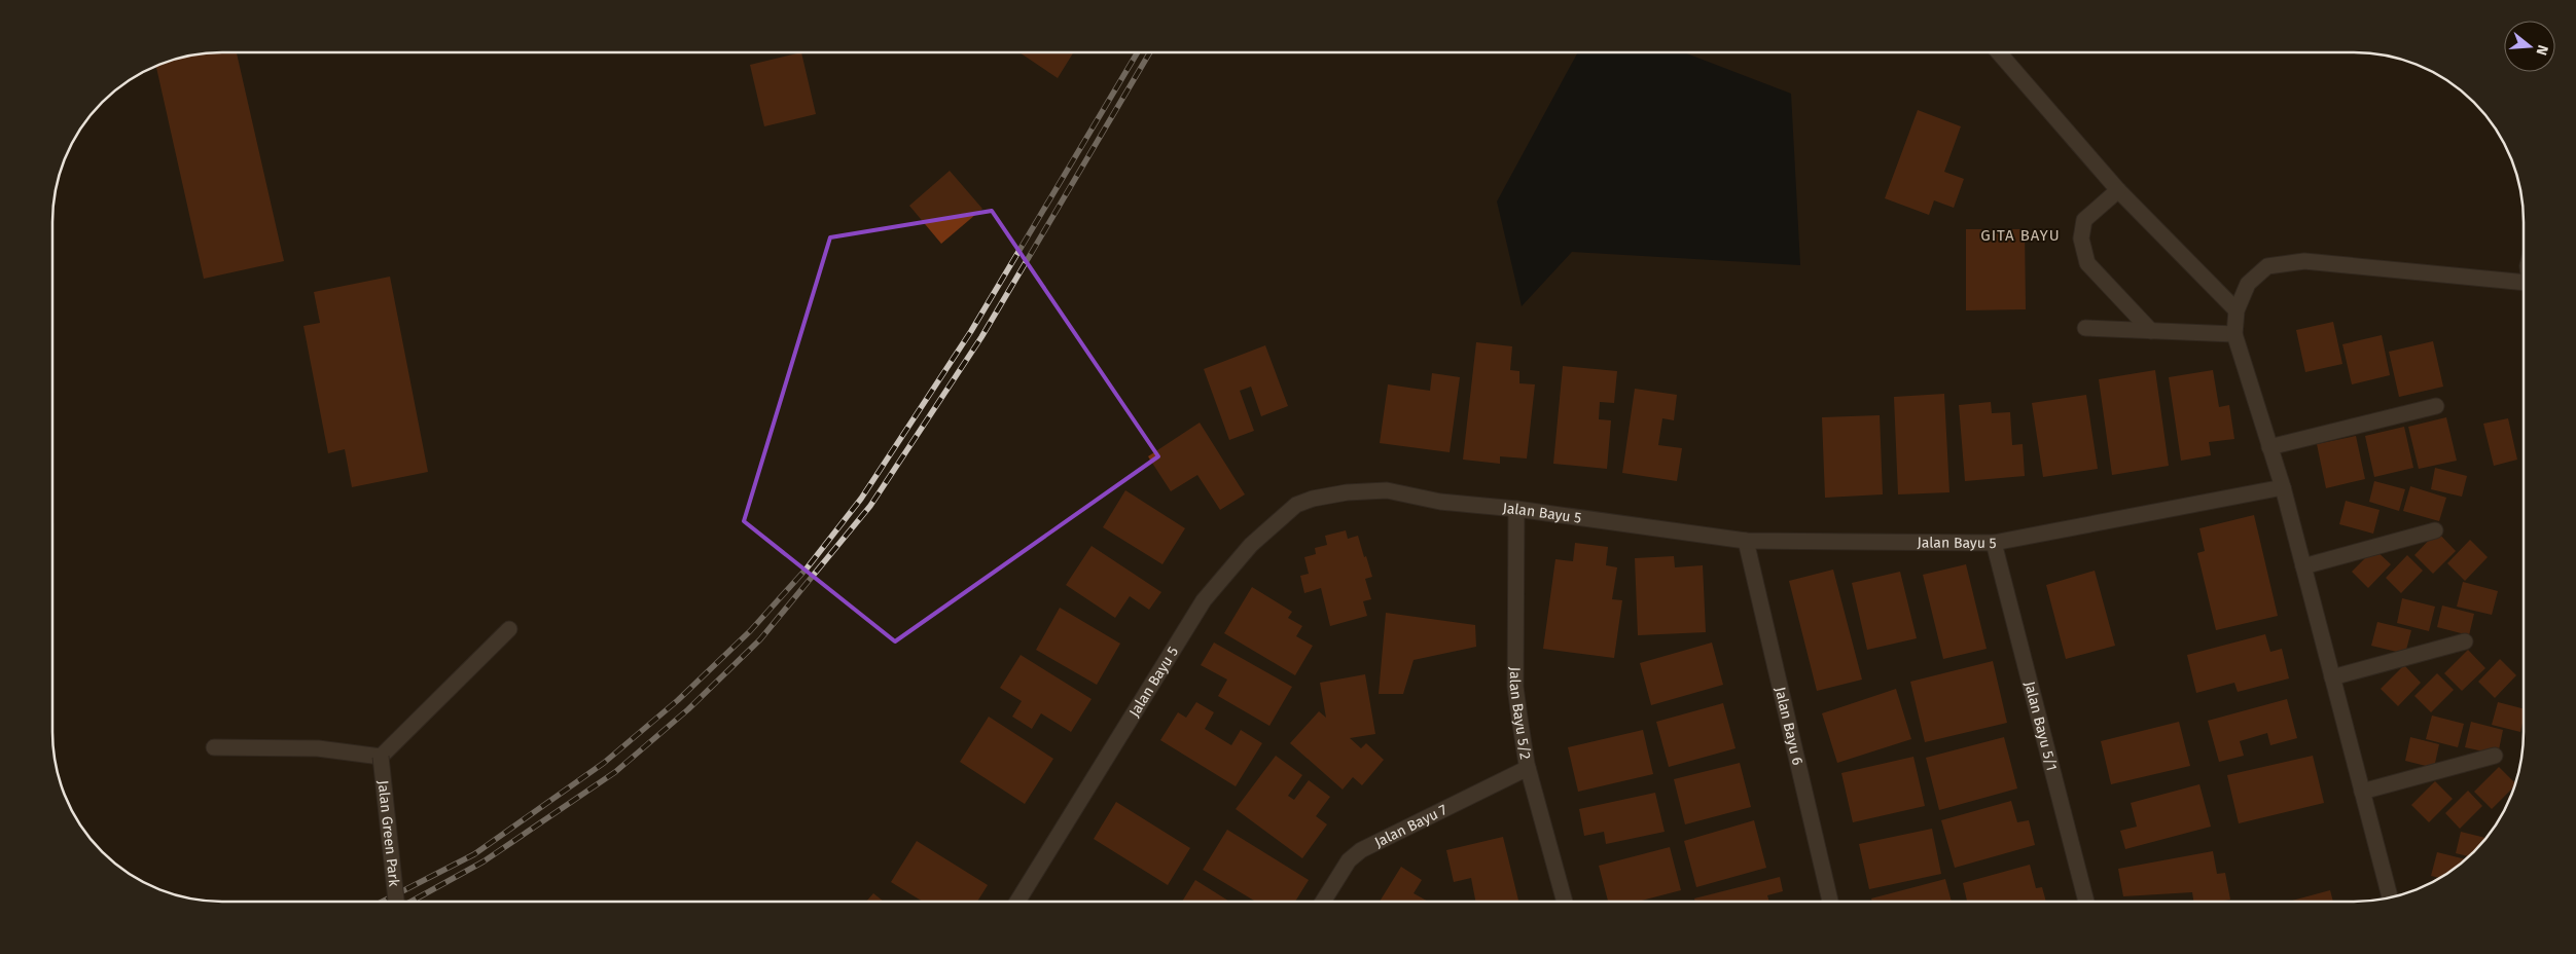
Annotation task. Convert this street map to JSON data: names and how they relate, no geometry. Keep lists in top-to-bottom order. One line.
{"streets":{"street":["Jalan Bayu 5","Jalan Bayu 5/2","Jalan Bayu 6","Jalan Bayu 5/1","Jalan Bayu 7","Jalan Green Park"]},"crossings":[["Jalan Bayu 5","Jalan Bayu 5/2"],["Jalan Bayu 5","Jalan Bayu 6"],["Jalan Bayu 5","Jalan Bayu 5/1"],["Jalan Bayu 5/2","Jalan Bayu 7"]],"districts":["GITA BAYU"],"north":"right"}
